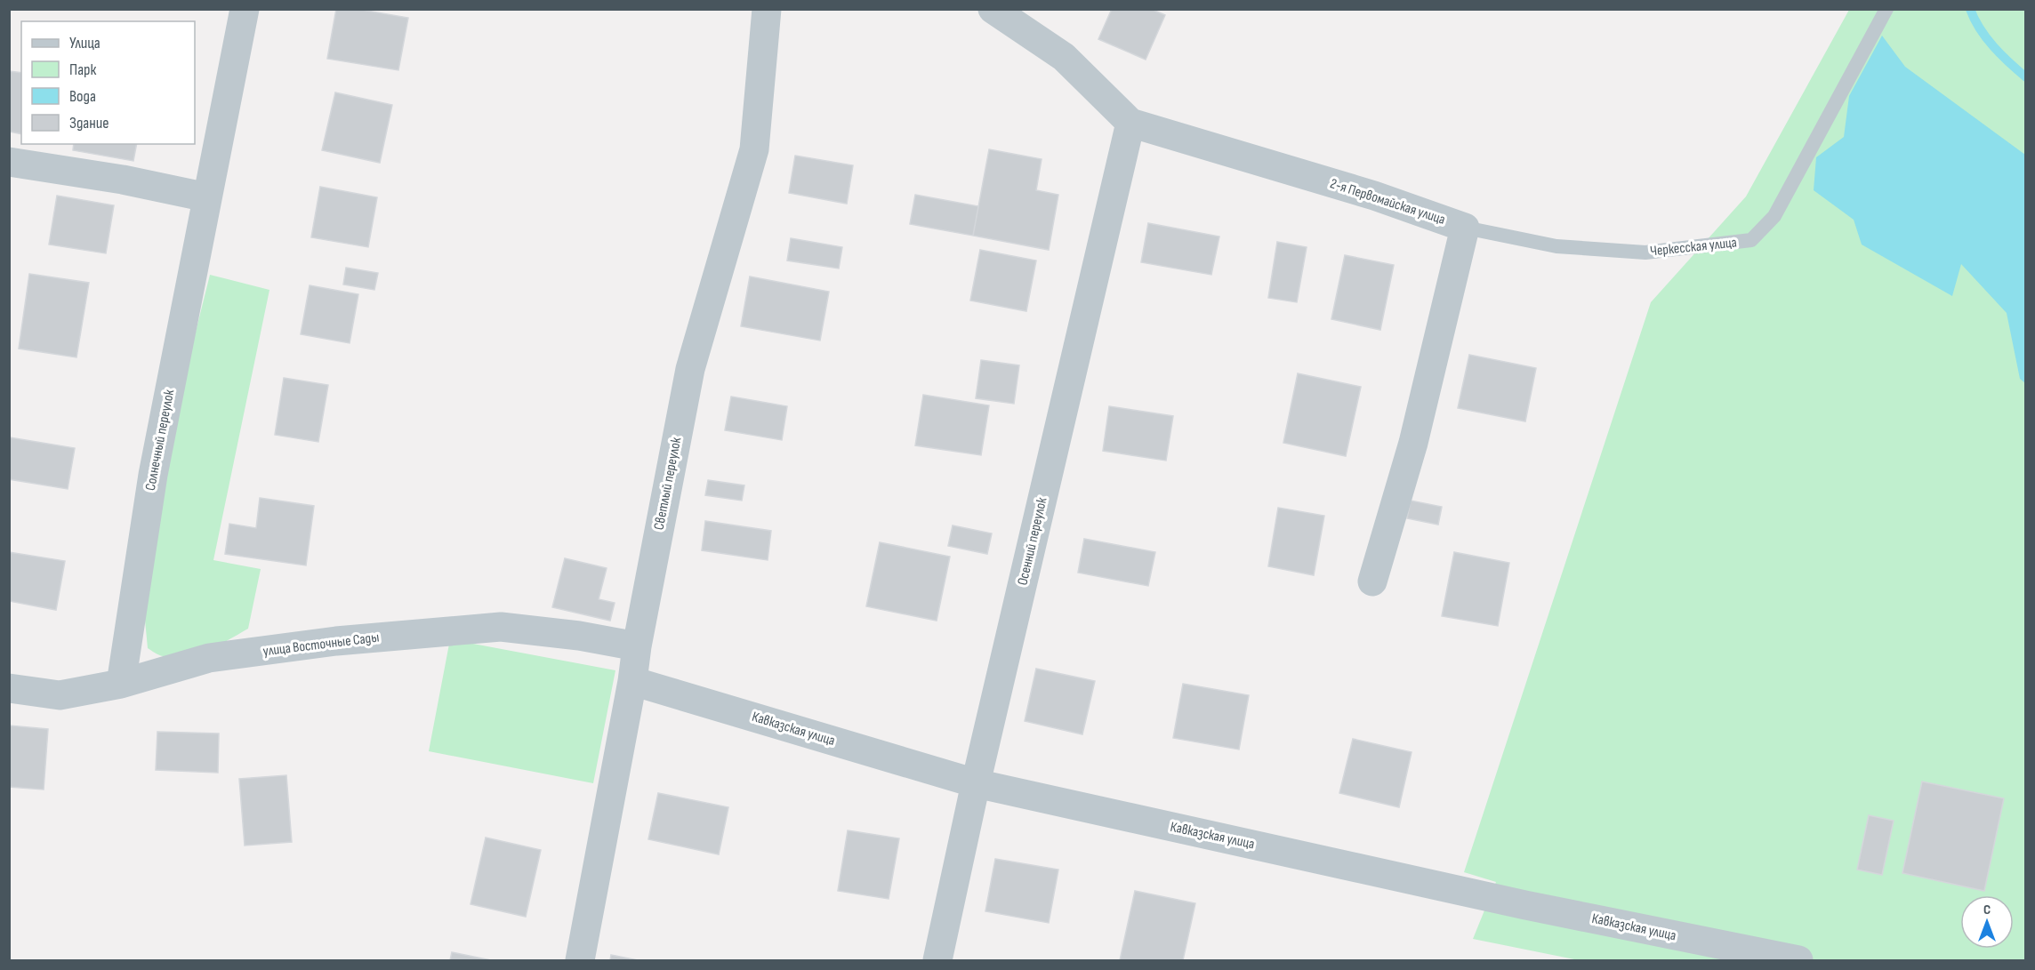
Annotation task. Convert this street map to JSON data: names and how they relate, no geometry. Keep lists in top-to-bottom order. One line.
{"streets":{"street":["2-я Первомайская улица","Солнечный переулок","Светлый переулок","Осенний переулок","улица Восточные Сады","Кавказcкая улица"],"lane":["Черкесская улица"]},"crossings":[["2-я Первомайская улица","Черкесская улица"],["2-я Первомайская улица","Осенний переулок"],["Солнечный переулок","улица Восточные Сады"],["Светлый переулок","улица Восточные Сады"],["Светлый переулок","Кавказcкая улица"],["Осенний переулок","Кавказcкая улица"]],"legend":["Улица","Парк","Вода","Здание"],"north":"top"}
